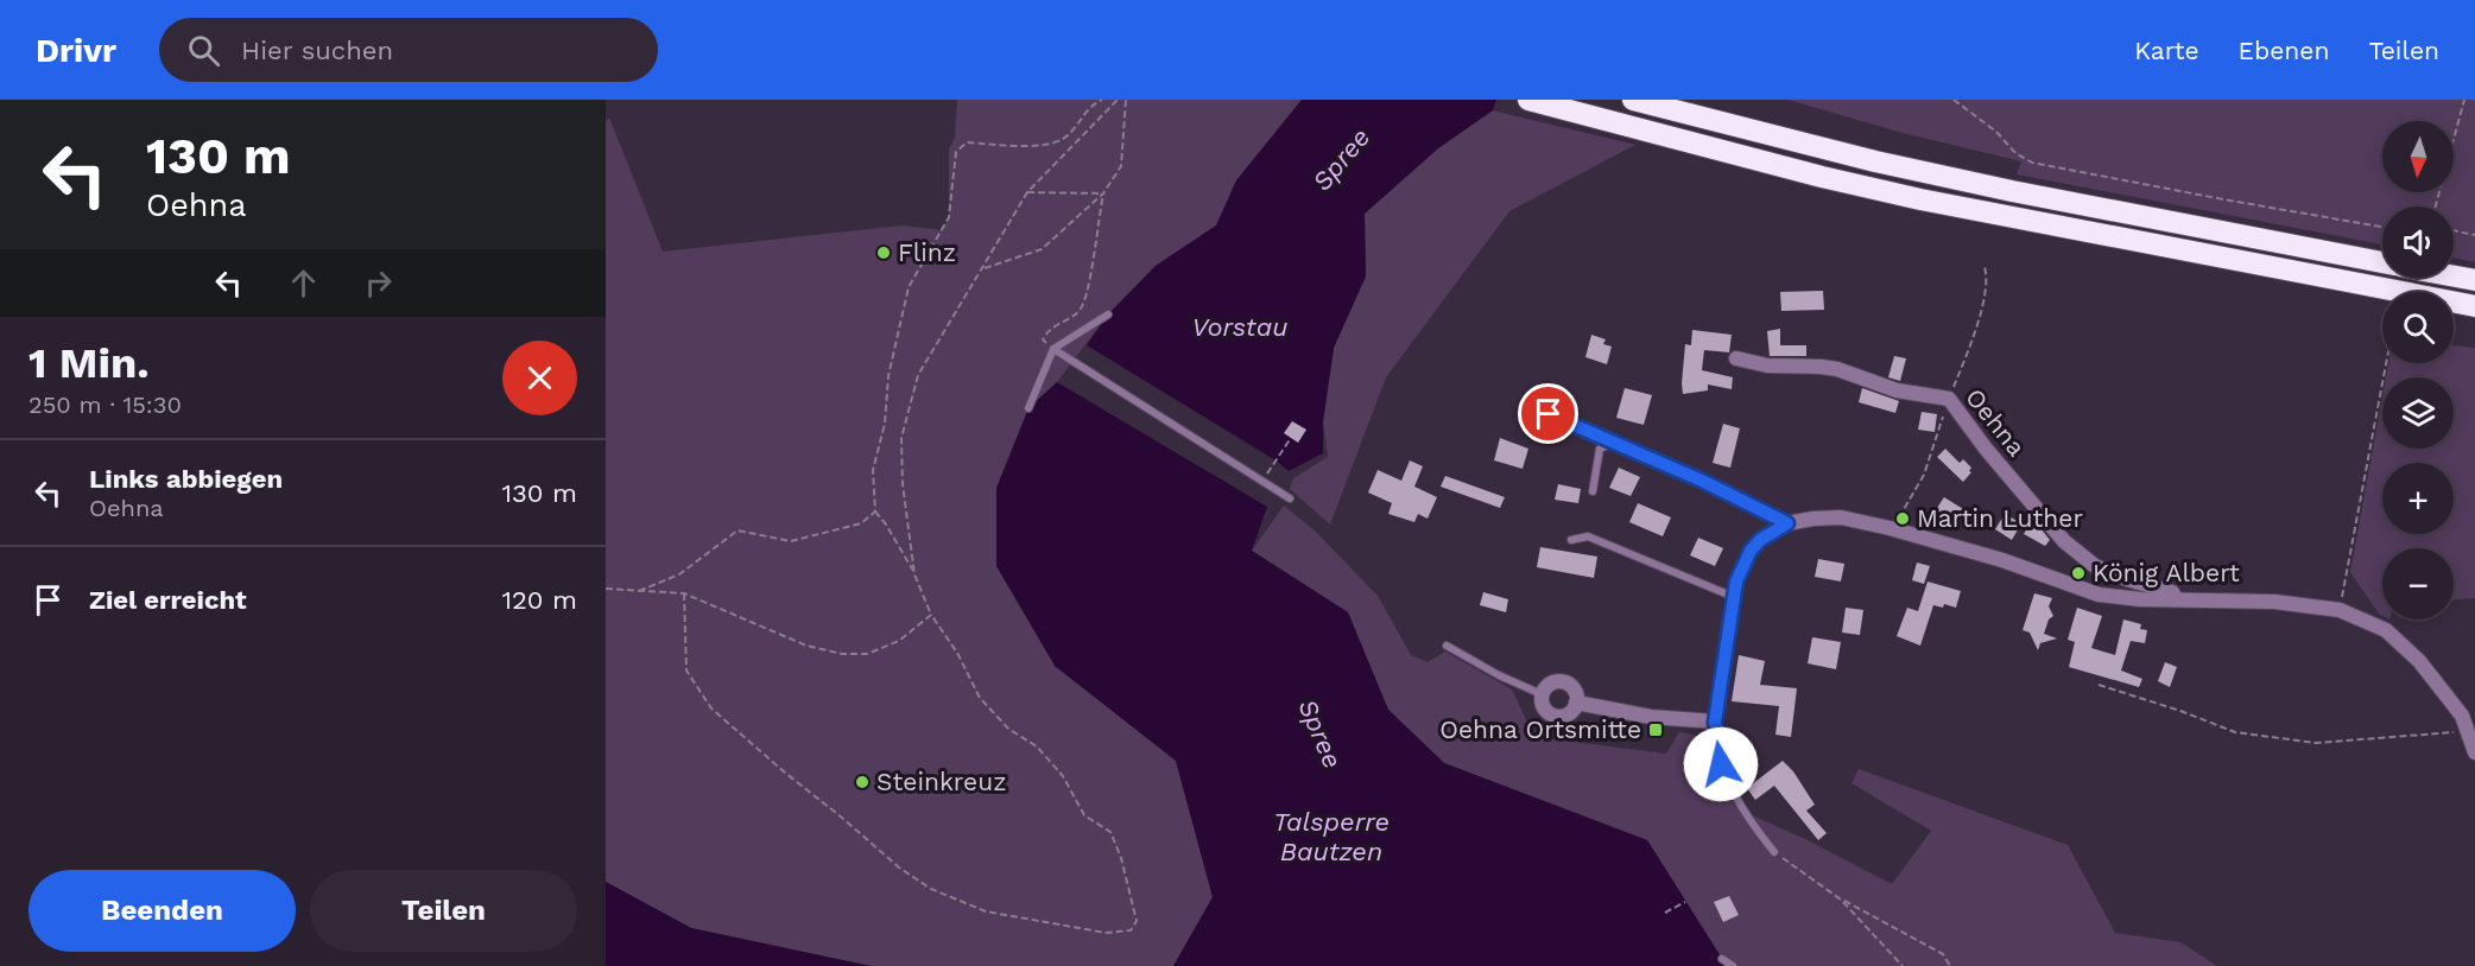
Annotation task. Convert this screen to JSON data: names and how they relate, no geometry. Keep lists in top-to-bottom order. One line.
{"streets":{"street":["Oehna"]},"water":["Spree","Vorstau","Talsperre Bautzen"],"places":{"other":["Flinz","Martin Luther","König Albert","Steinkreuz"],"transit":["Oehna Ortsmitte"]},"north":"bottom","page":{"header":"Drivr","search":"Hier suchen","nav":["Karte","Ebenen","Teilen"],"turn":["130 m","Oehna"],"map_buttons":["+","−"],"heading":["1 Min.","250 m · 15:30"],"list":[{"name":"Links abbiegen","note":"Oehna","value":"130 m"},{"name":"Ziel erreicht","value":"120 m"}],"buttons":["Beenden","Teilen"]}}
